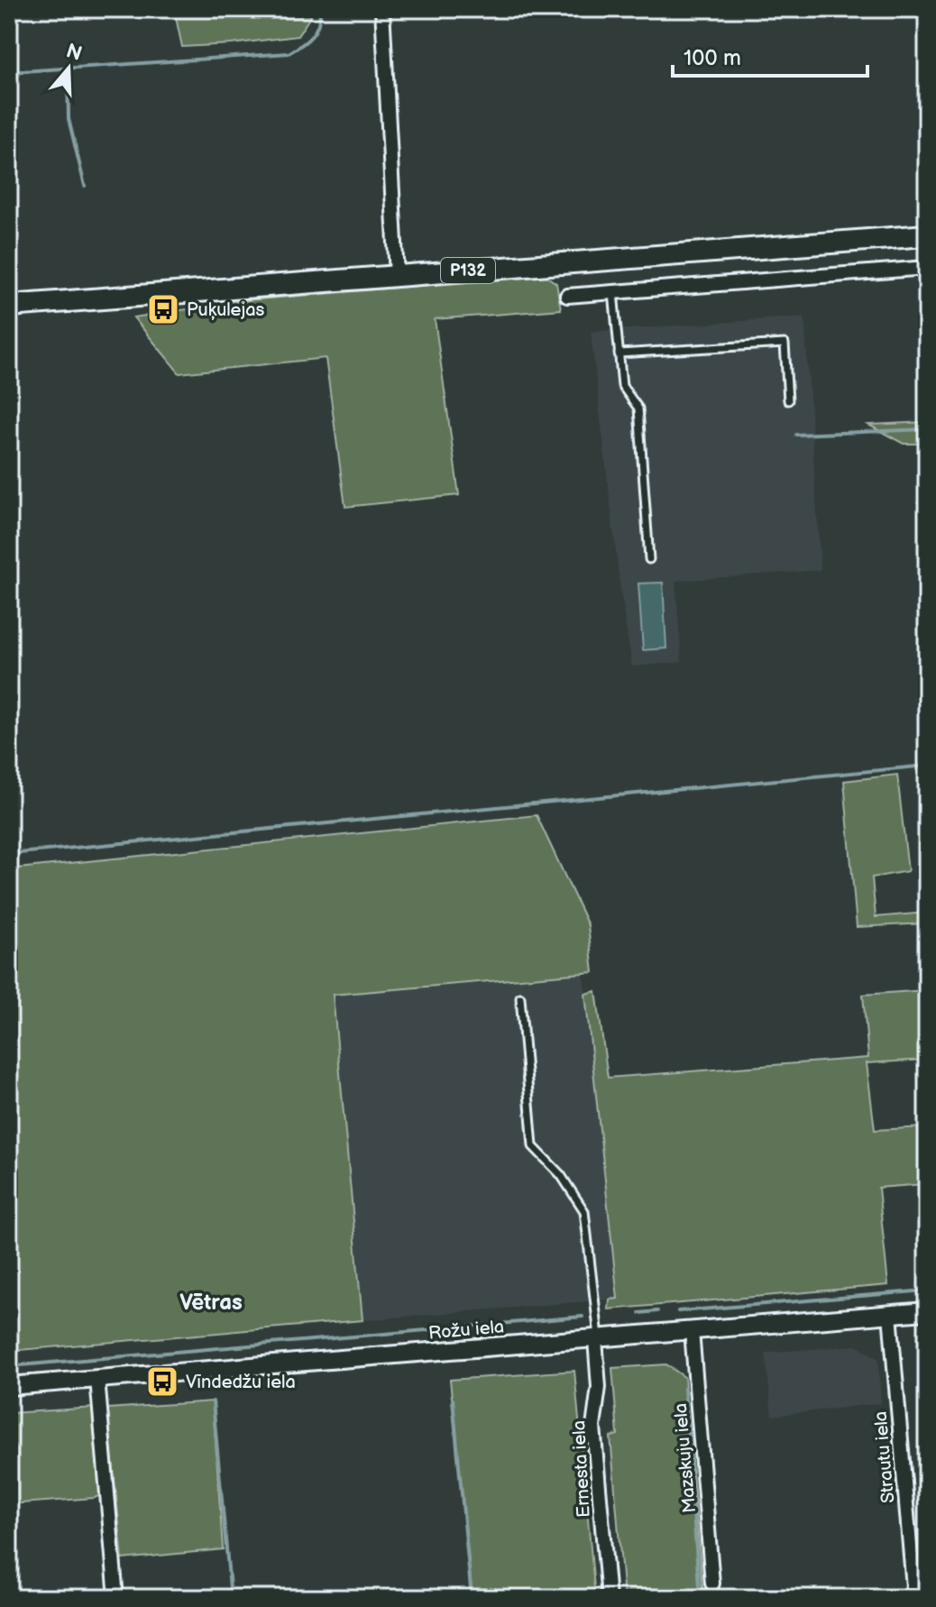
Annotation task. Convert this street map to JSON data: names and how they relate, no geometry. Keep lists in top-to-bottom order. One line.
{"streets":{"main road":["P132"],"street":["Rožu iela","Strautu iela","Mazskuju iela","Ernesta iela"]},"crossings":[["Rožu iela","Strautu iela"],["Rožu iela","Mazskuju iela"],["Rožu iela","Ernesta iela"]],"districts":["Vētras"],"places":{"bus stop":["Puķulejas","Vīndedžu iela"]},"scale_bar":"100 m","north":"top"}
